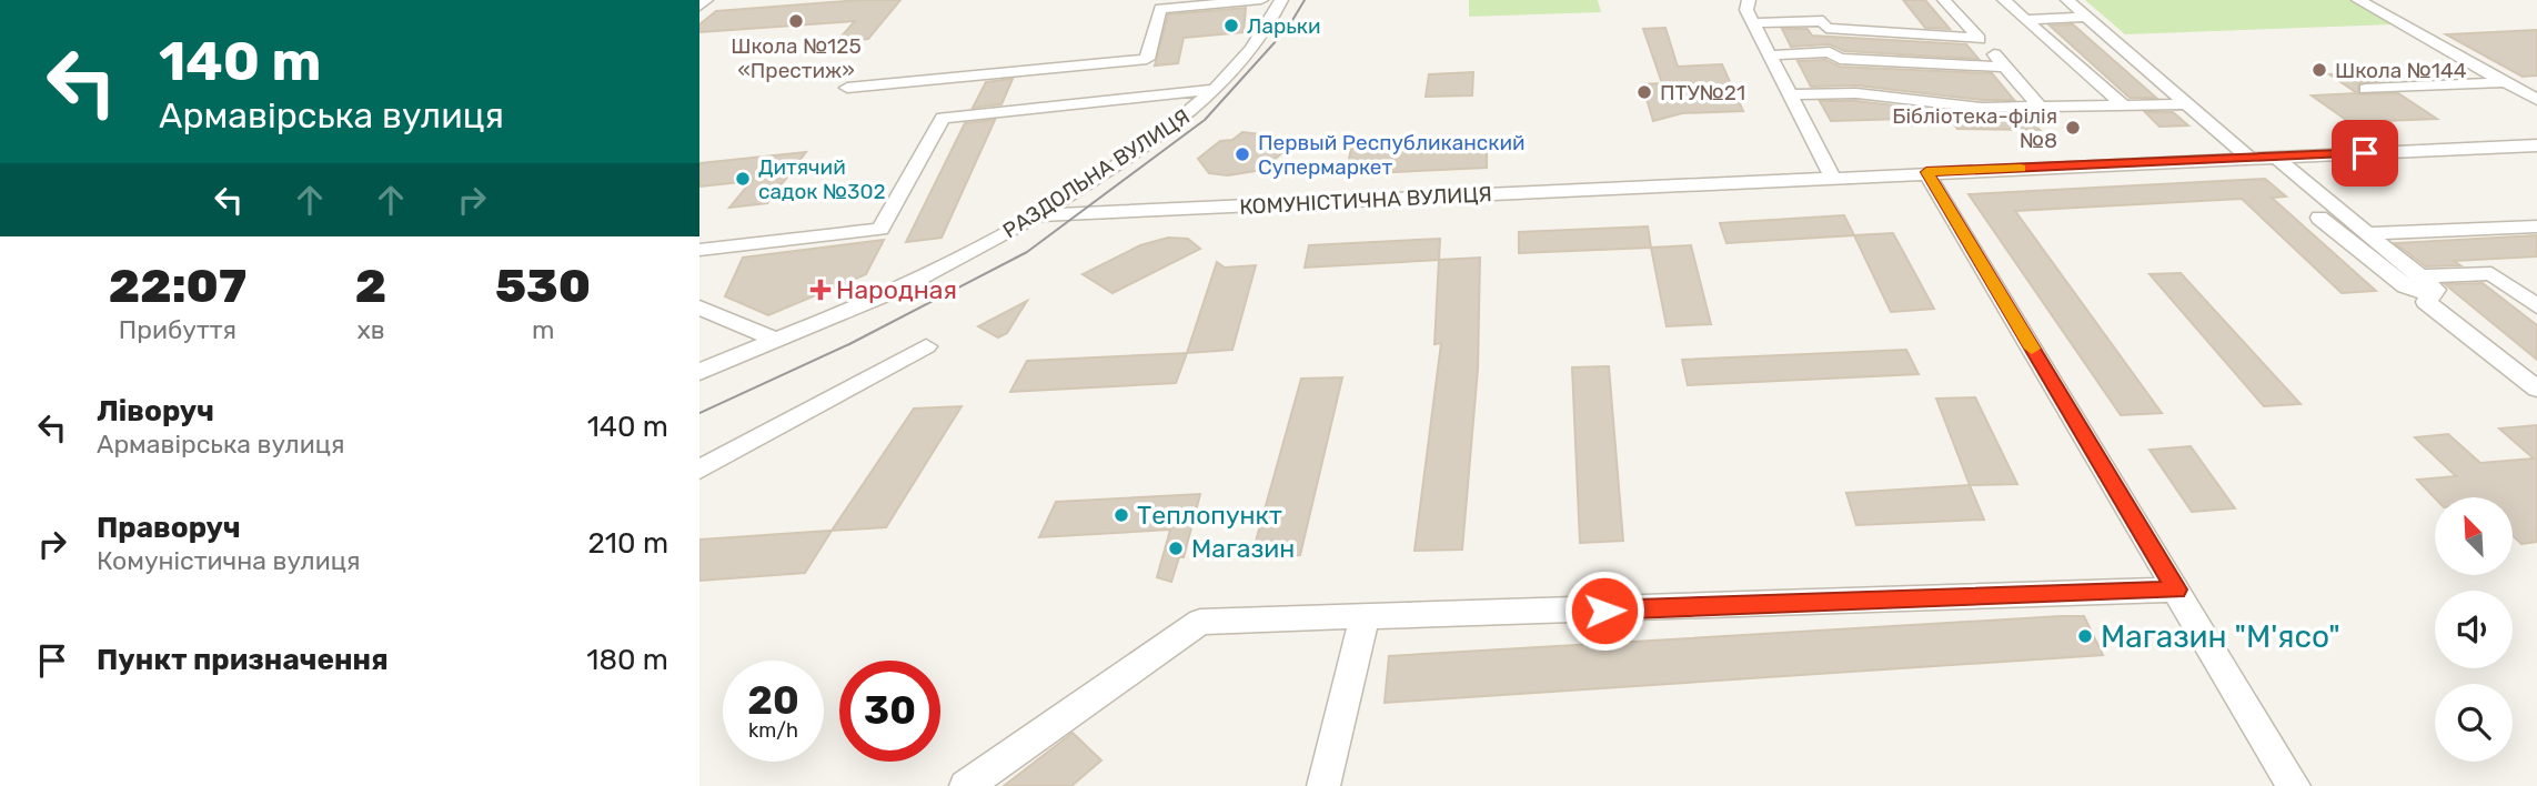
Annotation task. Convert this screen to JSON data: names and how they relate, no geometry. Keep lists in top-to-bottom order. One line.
{"streets":{"street":["РАЗДОЛЬНА ВУЛИЦЯ","КОМУНІСТИЧНА ВУЛИЦЯ"]},"crossings":[["РАЗДОЛЬНА ВУЛИЦЯ","КОМУНІСТИЧНА ВУЛИЦЯ"]],"places":{"other":["Школа №125 «Престиж»","Ларьки","Школа №144","ПТУ№21","Бібліотека-філія №8","Первый Республиканский Супермаркет","Дитячий садок №302","Теплопункт","Магазин","Магазин \"М'ясо\""],"health":["Народная"]},"north":"top left","page":{"turn":["140 m","Армавірська вулиця"],"eta":["22:07","Прибуття","2","хв","530","m"],"list":[{"name":"Ліворуч","note":"Армавірська вулиця","value":"140 m"},{"name":"Праворуч","note":"Комуністична вулиця","value":"210 m"},{"name":"Пункт призначення","value":"180 m"}],"speed":"20 km/h","limit":"30"}}
